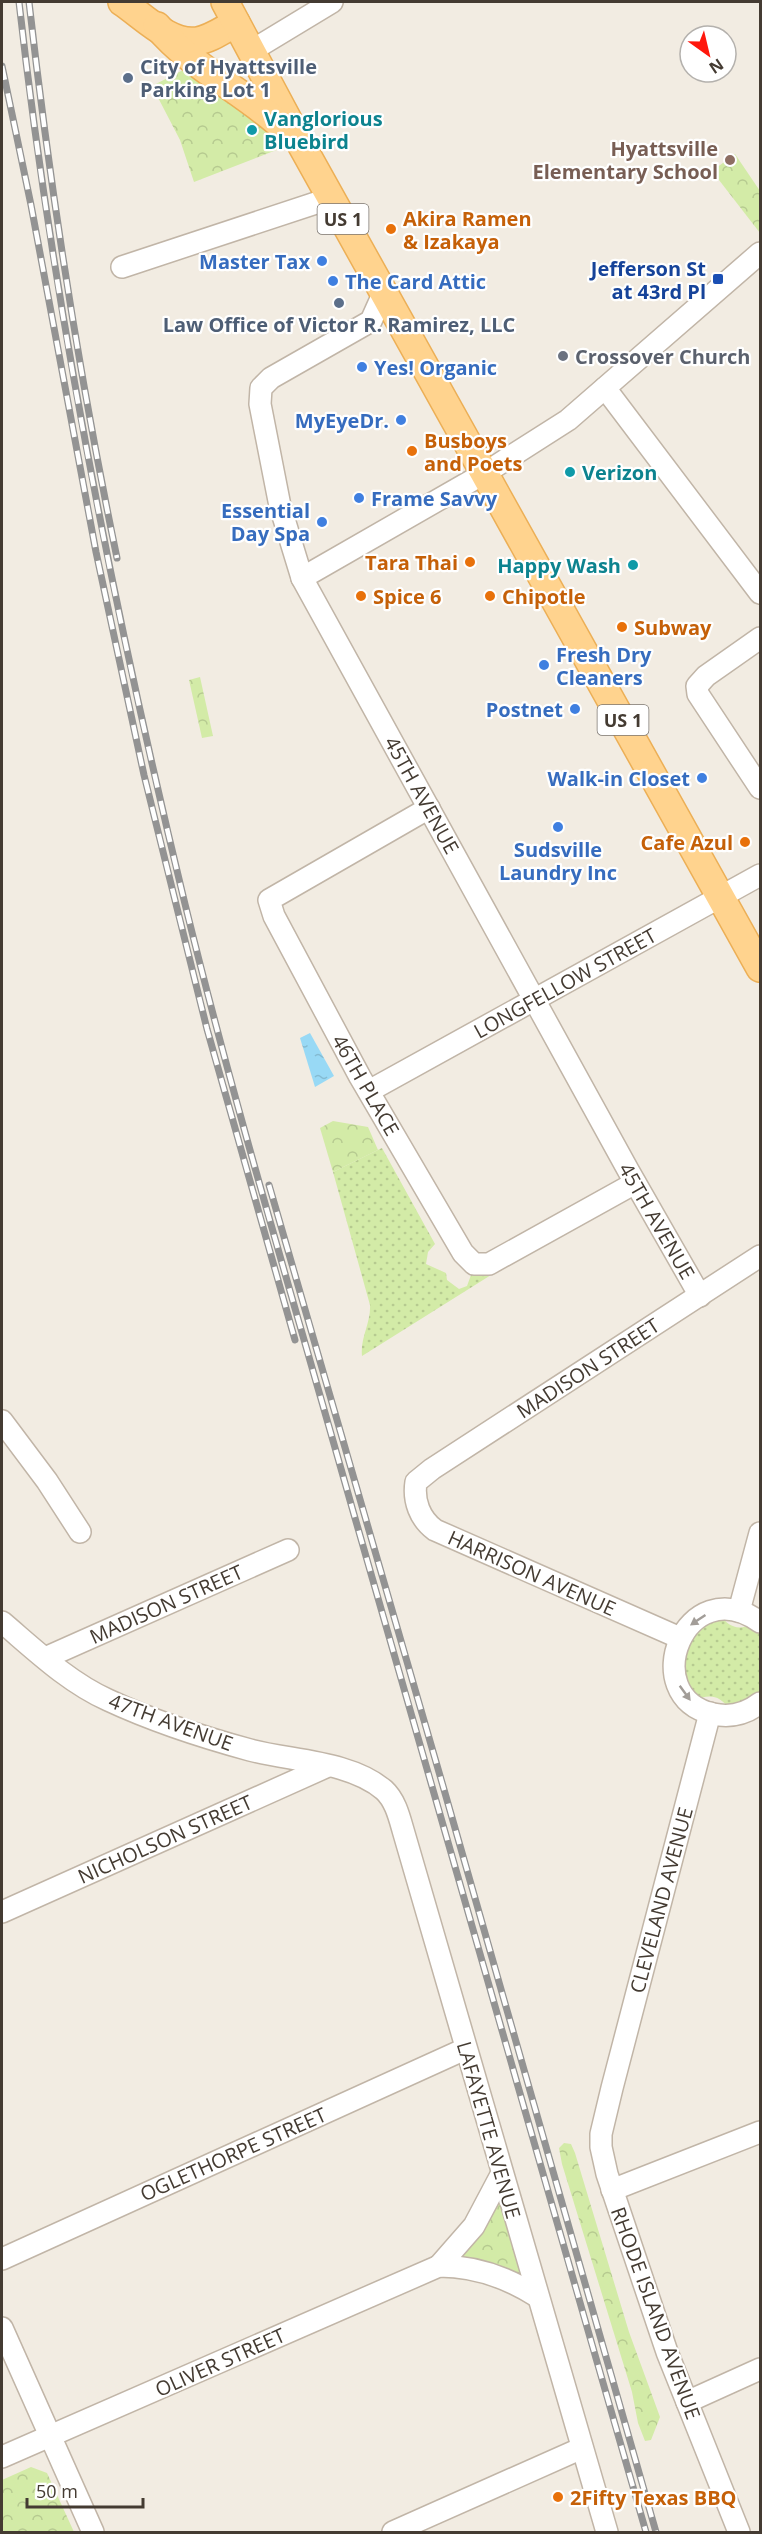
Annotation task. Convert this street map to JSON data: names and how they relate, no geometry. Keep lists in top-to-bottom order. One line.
{"streets":{"main road":["US 1"],"street":["45TH AVENUE","LONGFELLOW STREET","46TH PLACE","MADISON STREET","HARRISON AVENUE","47TH AVENUE","NICHOLSON STREET","CLEVELAND AVENUE","LAFAYETTE AVENUE","OGLETHORPE STREET","RHODE ISLAND AVENUE","OLIVER STREET"]},"crossings":[["US 1","LONGFELLOW STREET"],["45TH AVENUE","LONGFELLOW STREET"],["45TH AVENUE","46TH PLACE"],["45TH AVENUE","MADISON STREET"],["LONGFELLOW STREET","46TH PLACE"],["MADISON STREET","HARRISON AVENUE"],["MADISON STREET","47TH AVENUE"],["47TH AVENUE","NICHOLSON STREET"],["47TH AVENUE","LAFAYETTE AVENUE"],["NICHOLSON STREET","LAFAYETTE AVENUE"],["CLEVELAND AVENUE","RHODE ISLAND AVENUE"],["LAFAYETTE AVENUE","OGLETHORPE STREET"],["LAFAYETTE AVENUE","OLIVER STREET"]],"places":{"other":["City of Hyattsville Parking Lot 1","Vanglorious Bluebird","Hyattsville Elementary School","Akira Ramen & Izakaya","Master Tax","The Card Attic","Law Office of Victor R. Ramirez, LLC","Crossover Church","Yes! Organic","MyEyeDr.","Busboys and Poets","Verizon","Frame Savvy","Essential Day Spa","Tara Thai","Happy Wash","Spice 6","Chipotle","Subway","Fresh Dry Cleaners","Postnet","Walk-in Closet","Sudsville Laundry Inc","Cafe Azul","2Fifty Texas BBQ"],"transit":["Jefferson St at 43rd Pl"]},"scale_bar":"50 m","north":"bottom right"}
